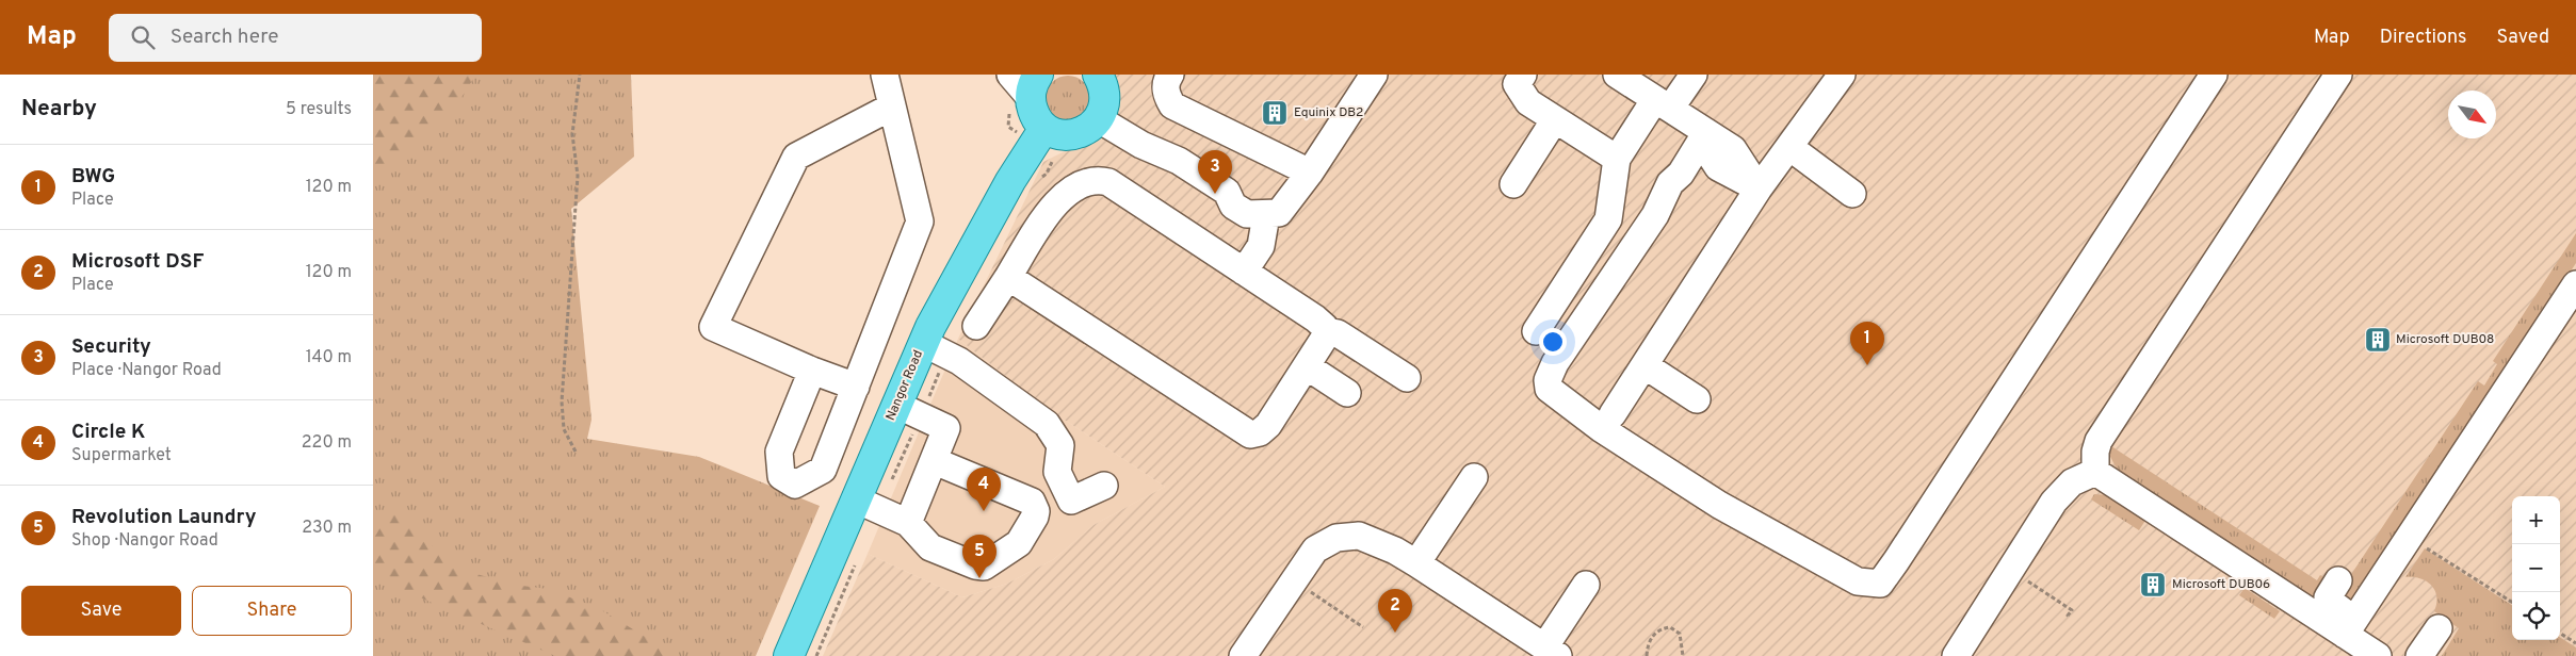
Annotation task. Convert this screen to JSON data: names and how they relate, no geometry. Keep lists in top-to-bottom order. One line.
{"streets":{"main road":["Nangor Road"]},"places":{"building":["Equinix DB2","Microsoft DUB08","Microsoft DUB06"]},"north":"bottom right","page":{"header":"Map","search":"Search here","nav":["Map","Directions","Saved"],"heading":["Nearby","5 results"],"list":[{"mark":"1","name":"BWG","note":"Place","value":"120 m"},{"mark":"2","name":"Microsoft DSF","note":"Place","value":"120 m"},{"mark":"3","name":"Security","note":"Place · Nangor Road","value":"140 m"},{"mark":"4","name":"Circle K","note":"Supermarket","value":"220 m"},{"mark":"5","name":"Revolution Laundry","note":"Shop · Nangor Road","value":"230 m"}],"pins":["3","1","4","5","2"],"map_buttons":["+","−"],"buttons":["Save","Share"]}}
